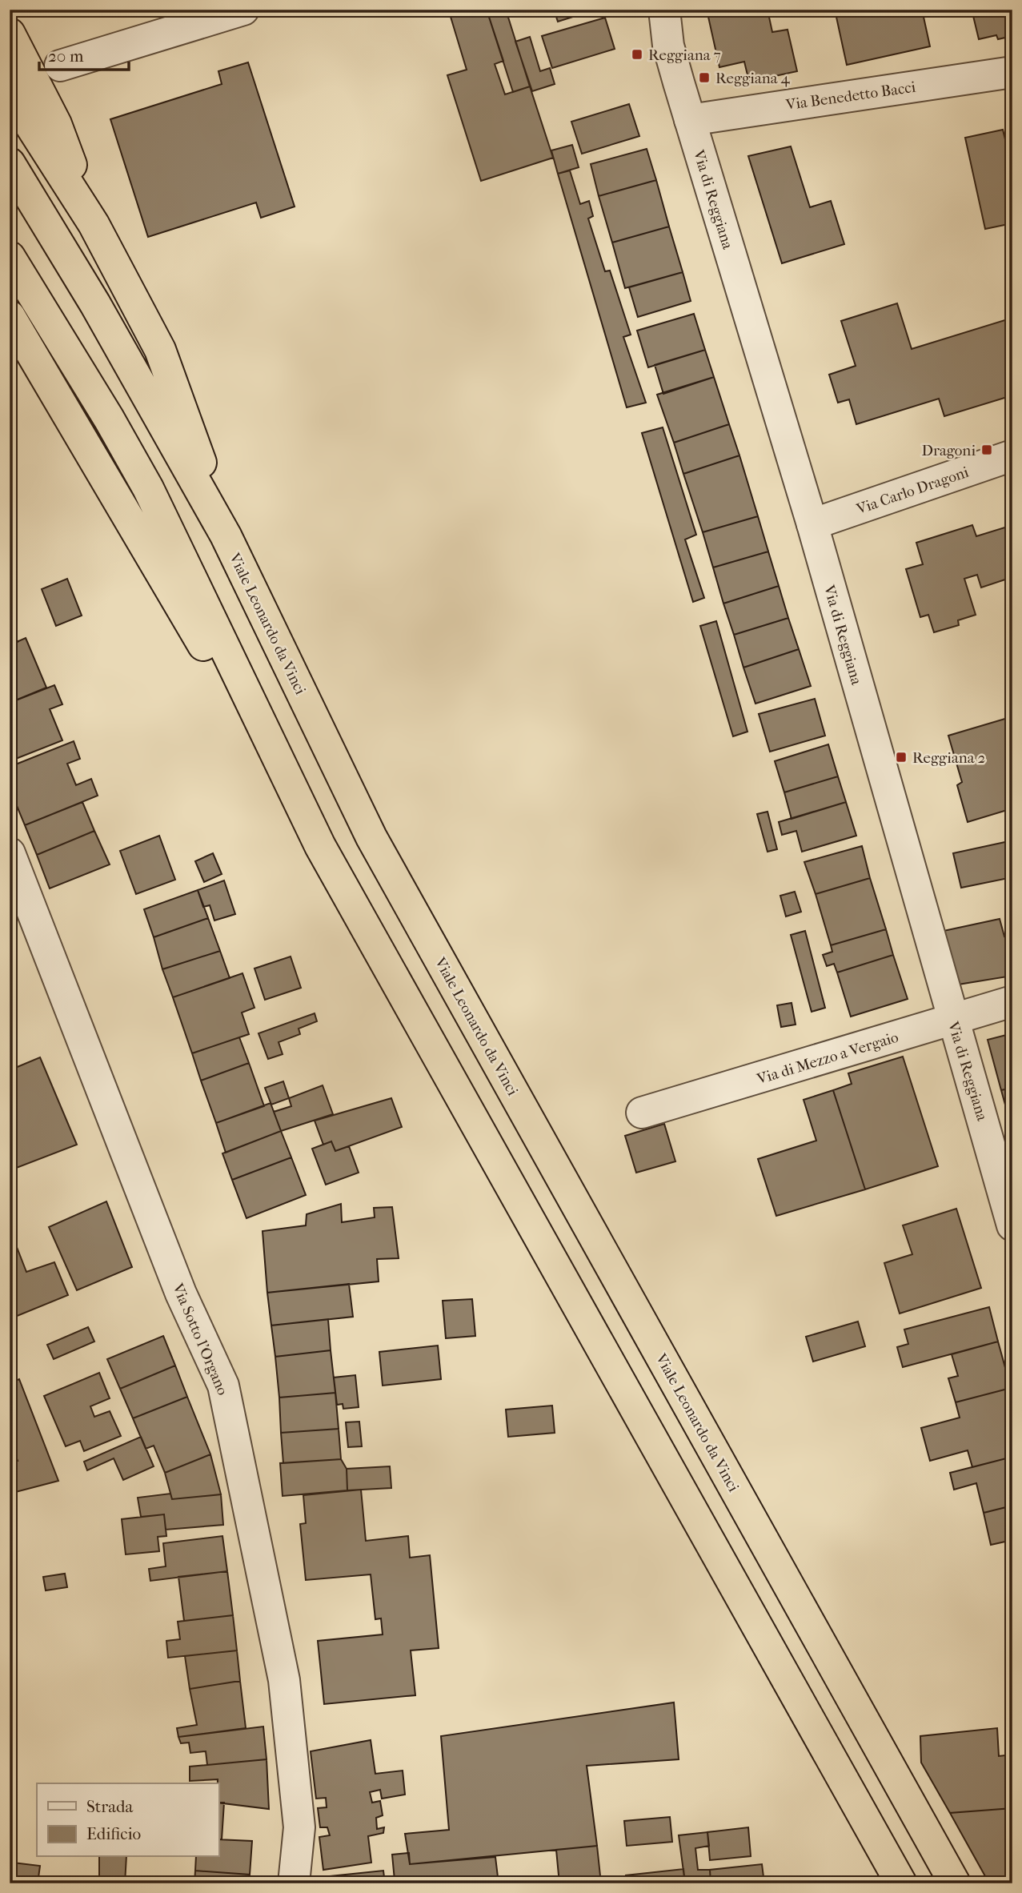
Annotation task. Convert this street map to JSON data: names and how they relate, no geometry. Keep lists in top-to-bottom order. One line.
{"streets":{"highway":["Viale Leonardo da Vinci"],"street":["Via Benedetto Bacci","Via di Reggiana","Via Carlo Dragoni","Via di Mezzo a Vergaio","Via Sotto l'Organo"]},"crossings":[["Via Benedetto Bacci","Via di Reggiana"],["Via di Reggiana","Via Carlo Dragoni"],["Via di Reggiana","Via di Mezzo a Vergaio"]],"places":{"transit":["Reggiana 7","Reggiana 4","Dragoni","Reggiana 2"]},"legend":["Strada","Edificio"],"scale_bar":"20 m"}
